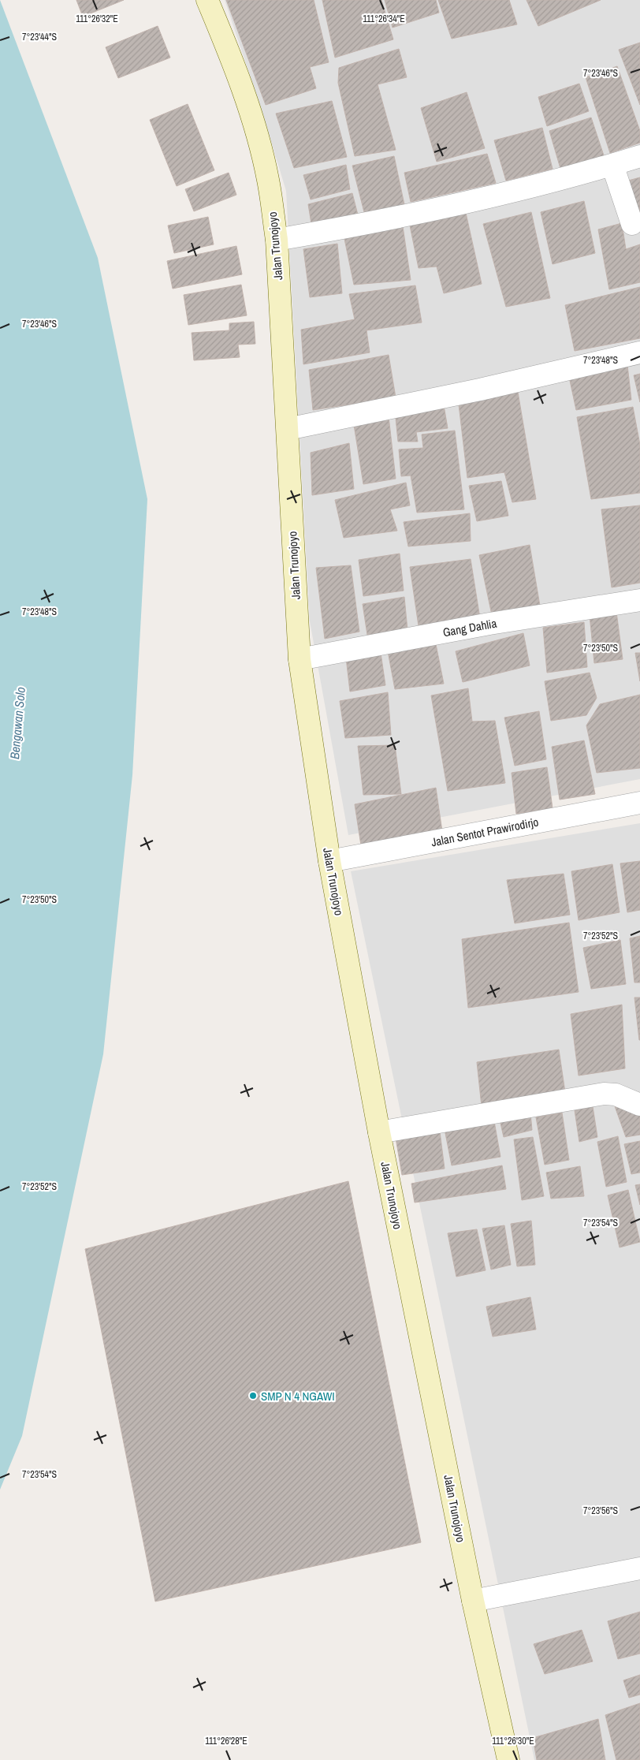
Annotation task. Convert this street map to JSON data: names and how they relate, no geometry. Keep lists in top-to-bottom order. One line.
{"streets":{"main road":["Jalan Trunojoyo"],"street":["Gang Dahlia","Jalan Sentot Prawirodirjo"]},"crossings":[["Jalan Trunojoyo","Gang Dahlia"],["Jalan Trunojoyo","Jalan Sentot Prawirodirjo"]],"water":["Bengawan Solo"],"places":["SMP N 4 NGAWI"],"coordinates":["111°26'32\"E","111°26'34\"E","7°23'44\"S","7°23'46\"S","7°23'48\"S","7°23'50\"S","7°23'52\"S","7°23'54\"S","7°23'56\"S","111°26'28\"E","111°26'30\"E"]}
